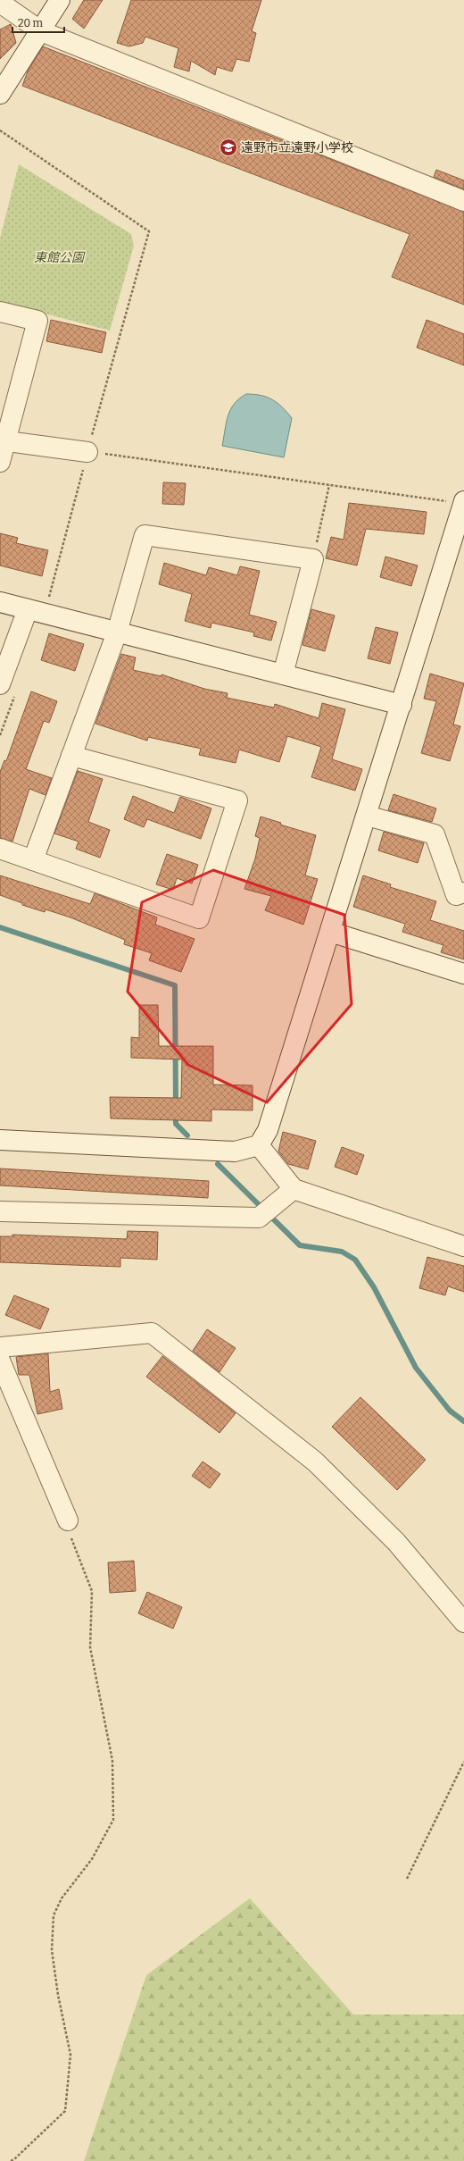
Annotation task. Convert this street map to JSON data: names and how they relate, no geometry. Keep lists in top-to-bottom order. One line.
{"parks":["東館公園"],"places":{"school or university":["遠野市立遠野小学校"]},"scale_bar":"20 m"}
